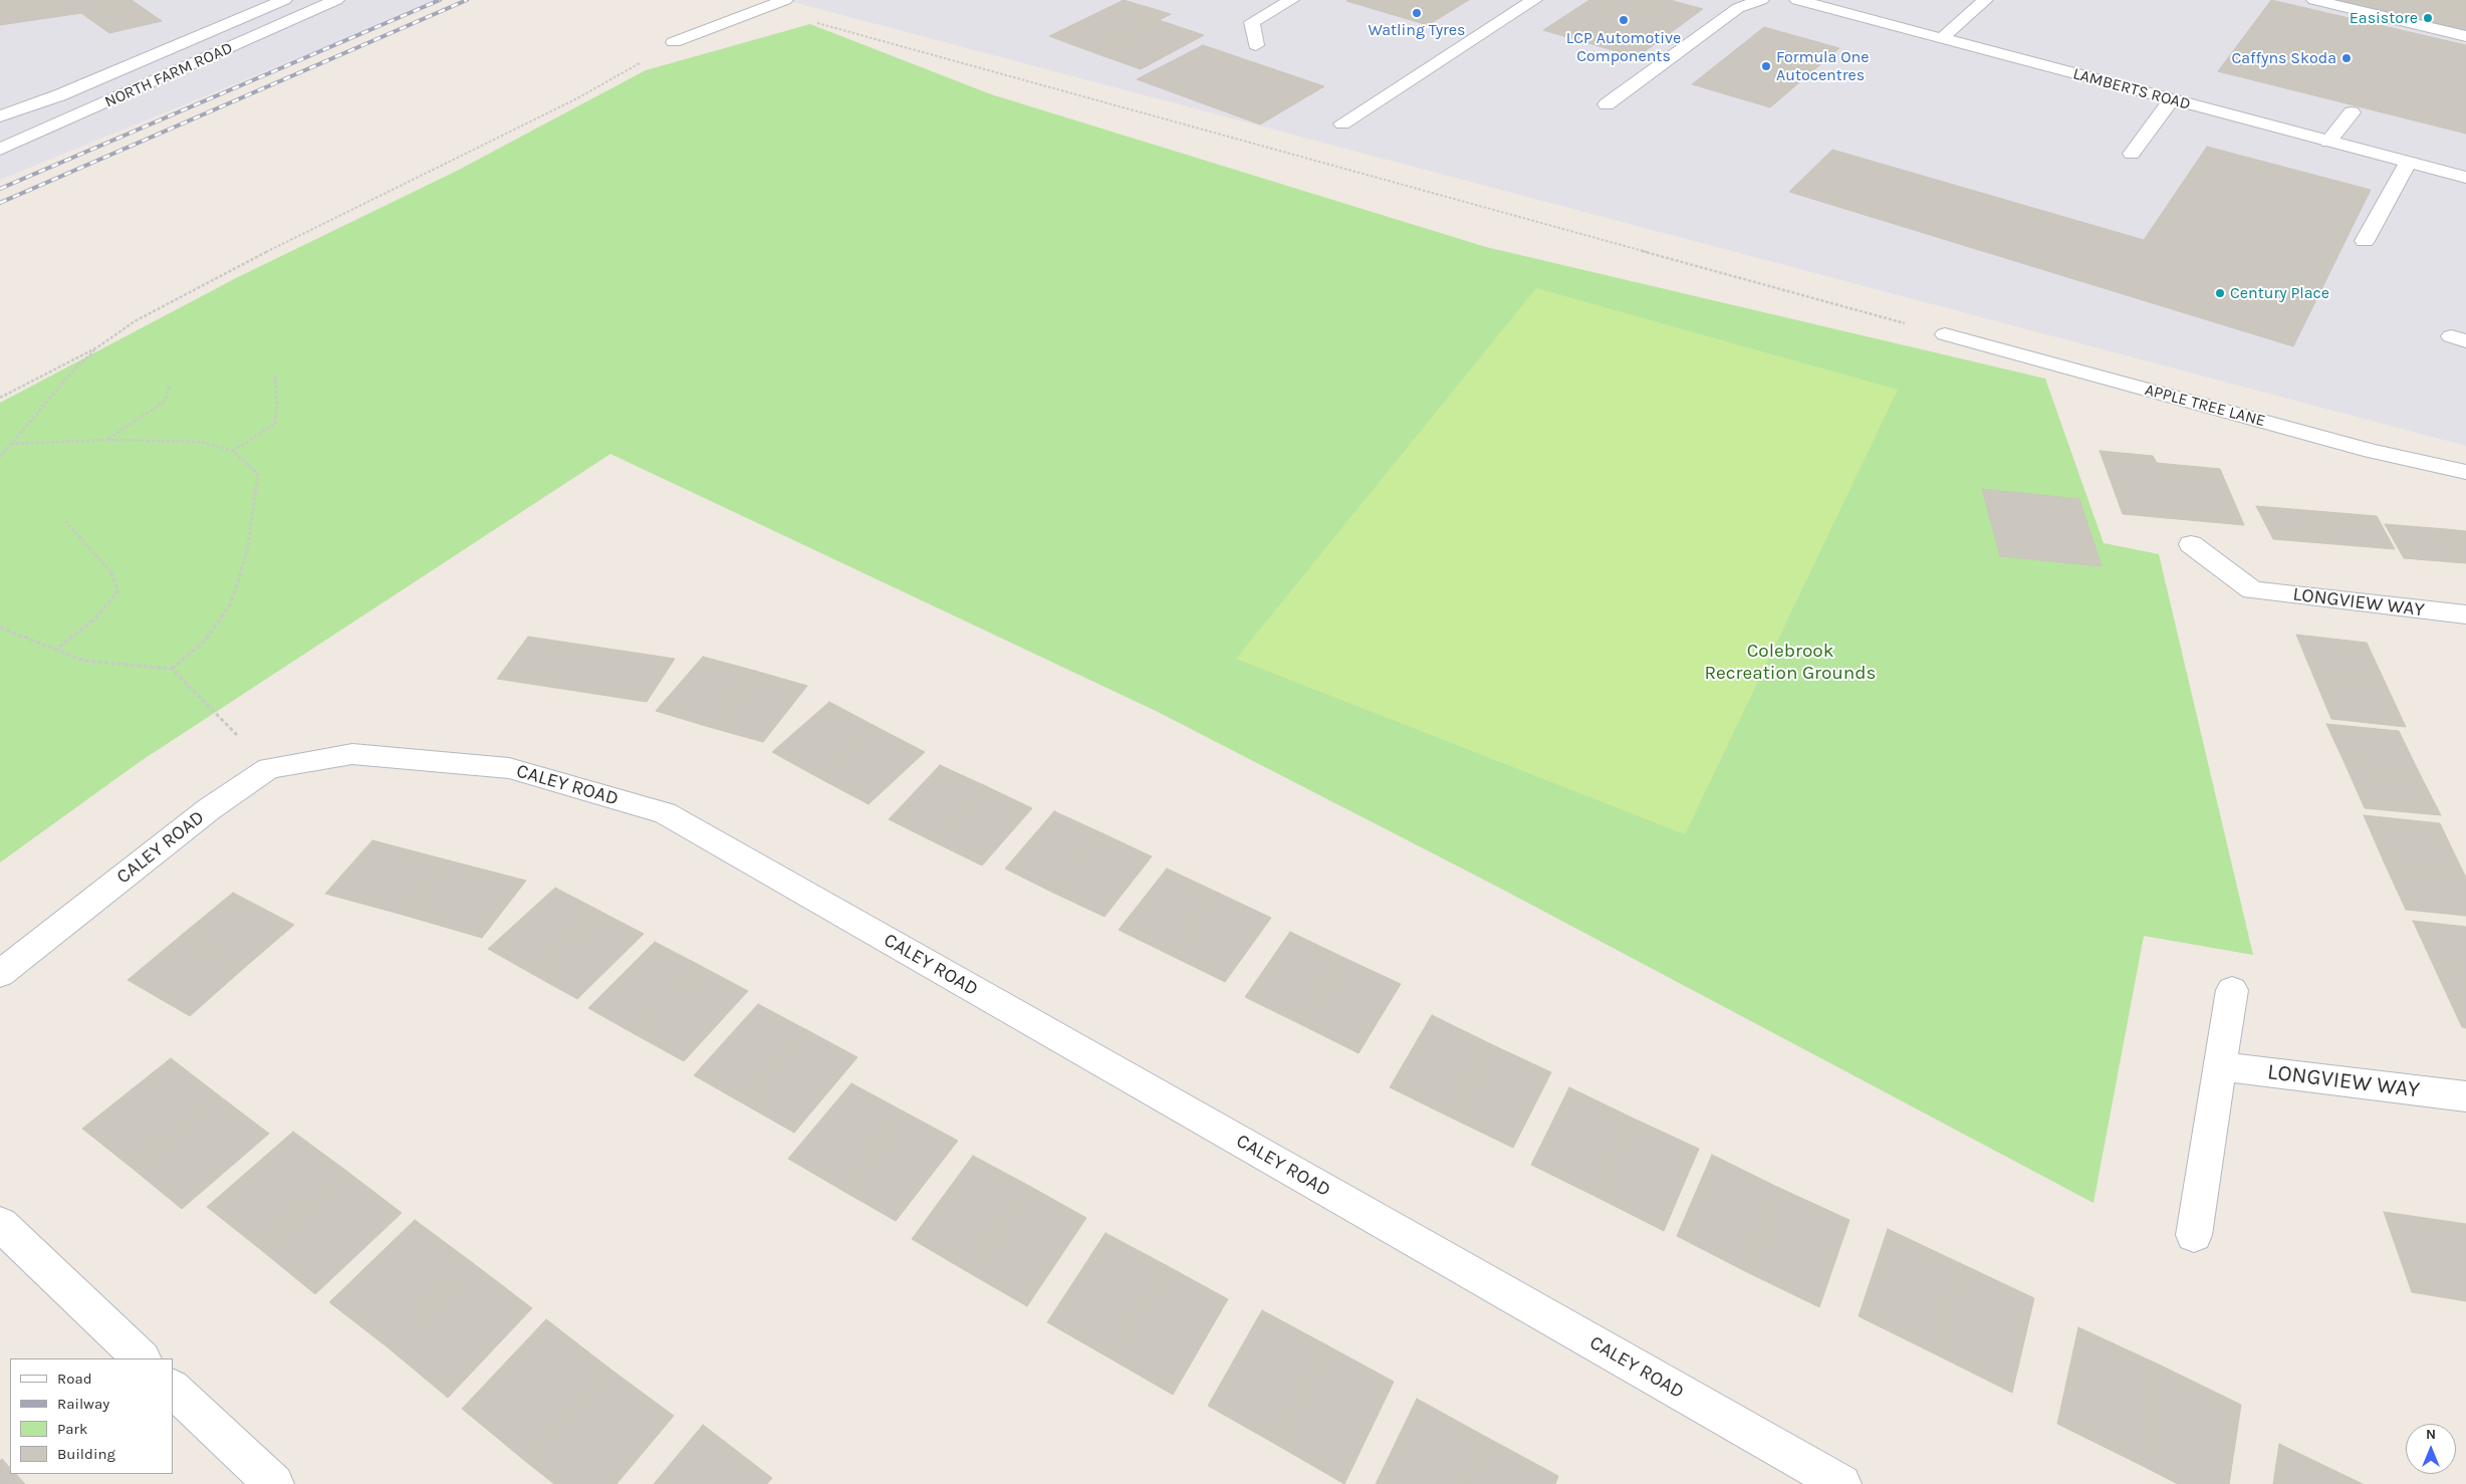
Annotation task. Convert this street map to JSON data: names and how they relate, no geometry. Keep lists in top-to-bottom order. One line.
{"streets":{"street":["NORTH FARM ROAD","LAMBERTS ROAD","APPLE TREE LANE","LONGVIEW WAY","CALEY ROAD"]},"parks":["Colebrook Recreation Grounds"],"places":["Watling Tyres","Easistore","LCP Automotive Components","Caffyns Skoda","Formula One Autocentres","Century Place"],"legend":["Road","Railway","Park","Building"],"north":"top"}
